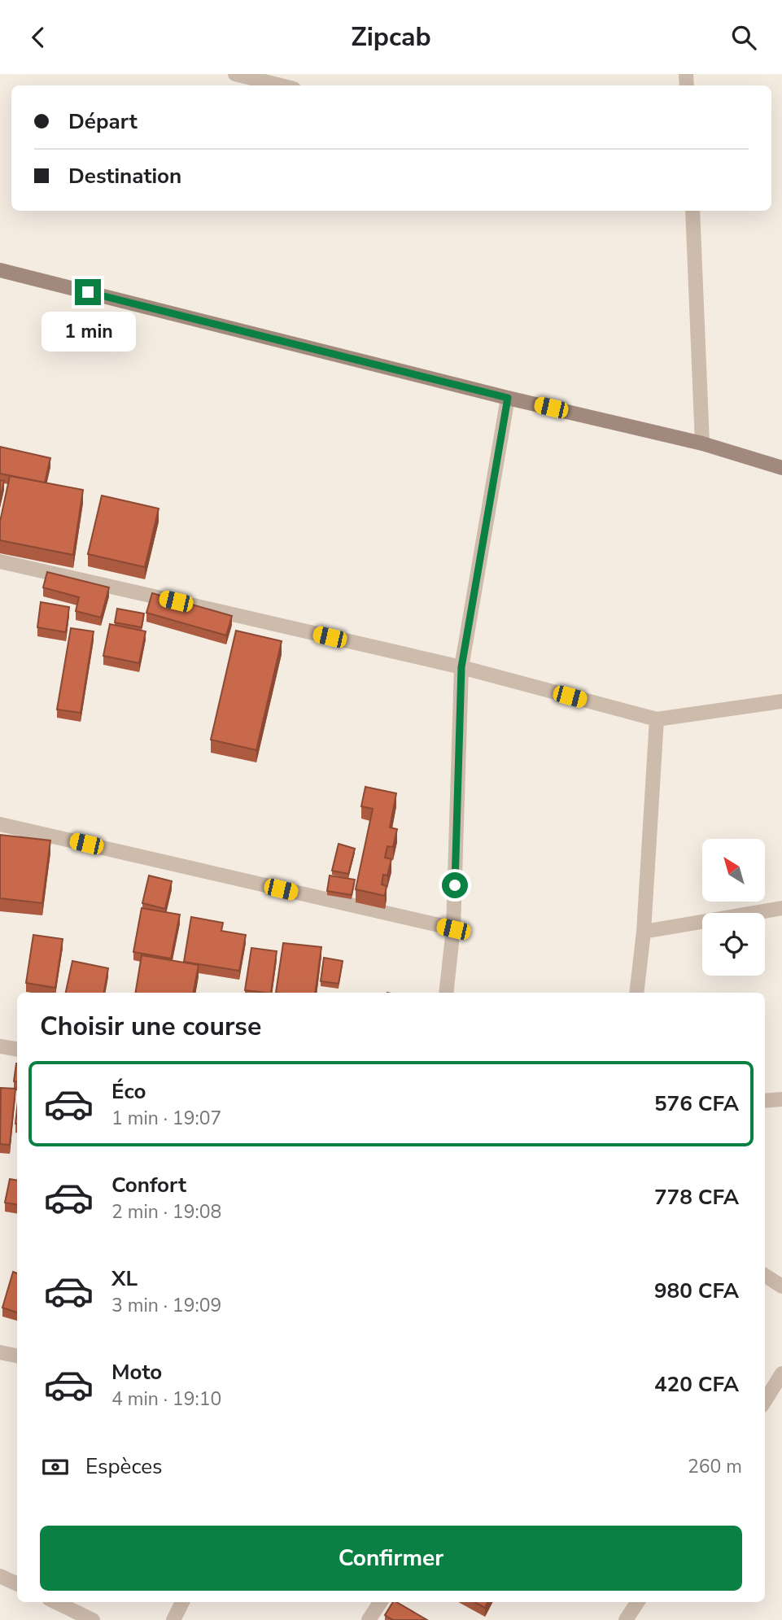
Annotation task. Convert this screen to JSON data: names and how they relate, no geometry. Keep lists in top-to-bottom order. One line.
{"north":"top left","page":{"header":"Zipcab","banner":["Départ","Destination"],"bubble":"1 min","heading":"Choisir une course","list":[{"name":"Éco","note":"1 min · 19:07","value":"576 CFA"},{"name":"Confort","note":"2 min · 19:08","value":"778 CFA"},{"name":"XL","note":"3 min · 19:09","value":"980 CFA"},{"name":"Moto","note":"4 min · 19:10","value":"420 CFA"}],"pay":["Espèces","260 m"],"buttons":"Confirmer"}}
